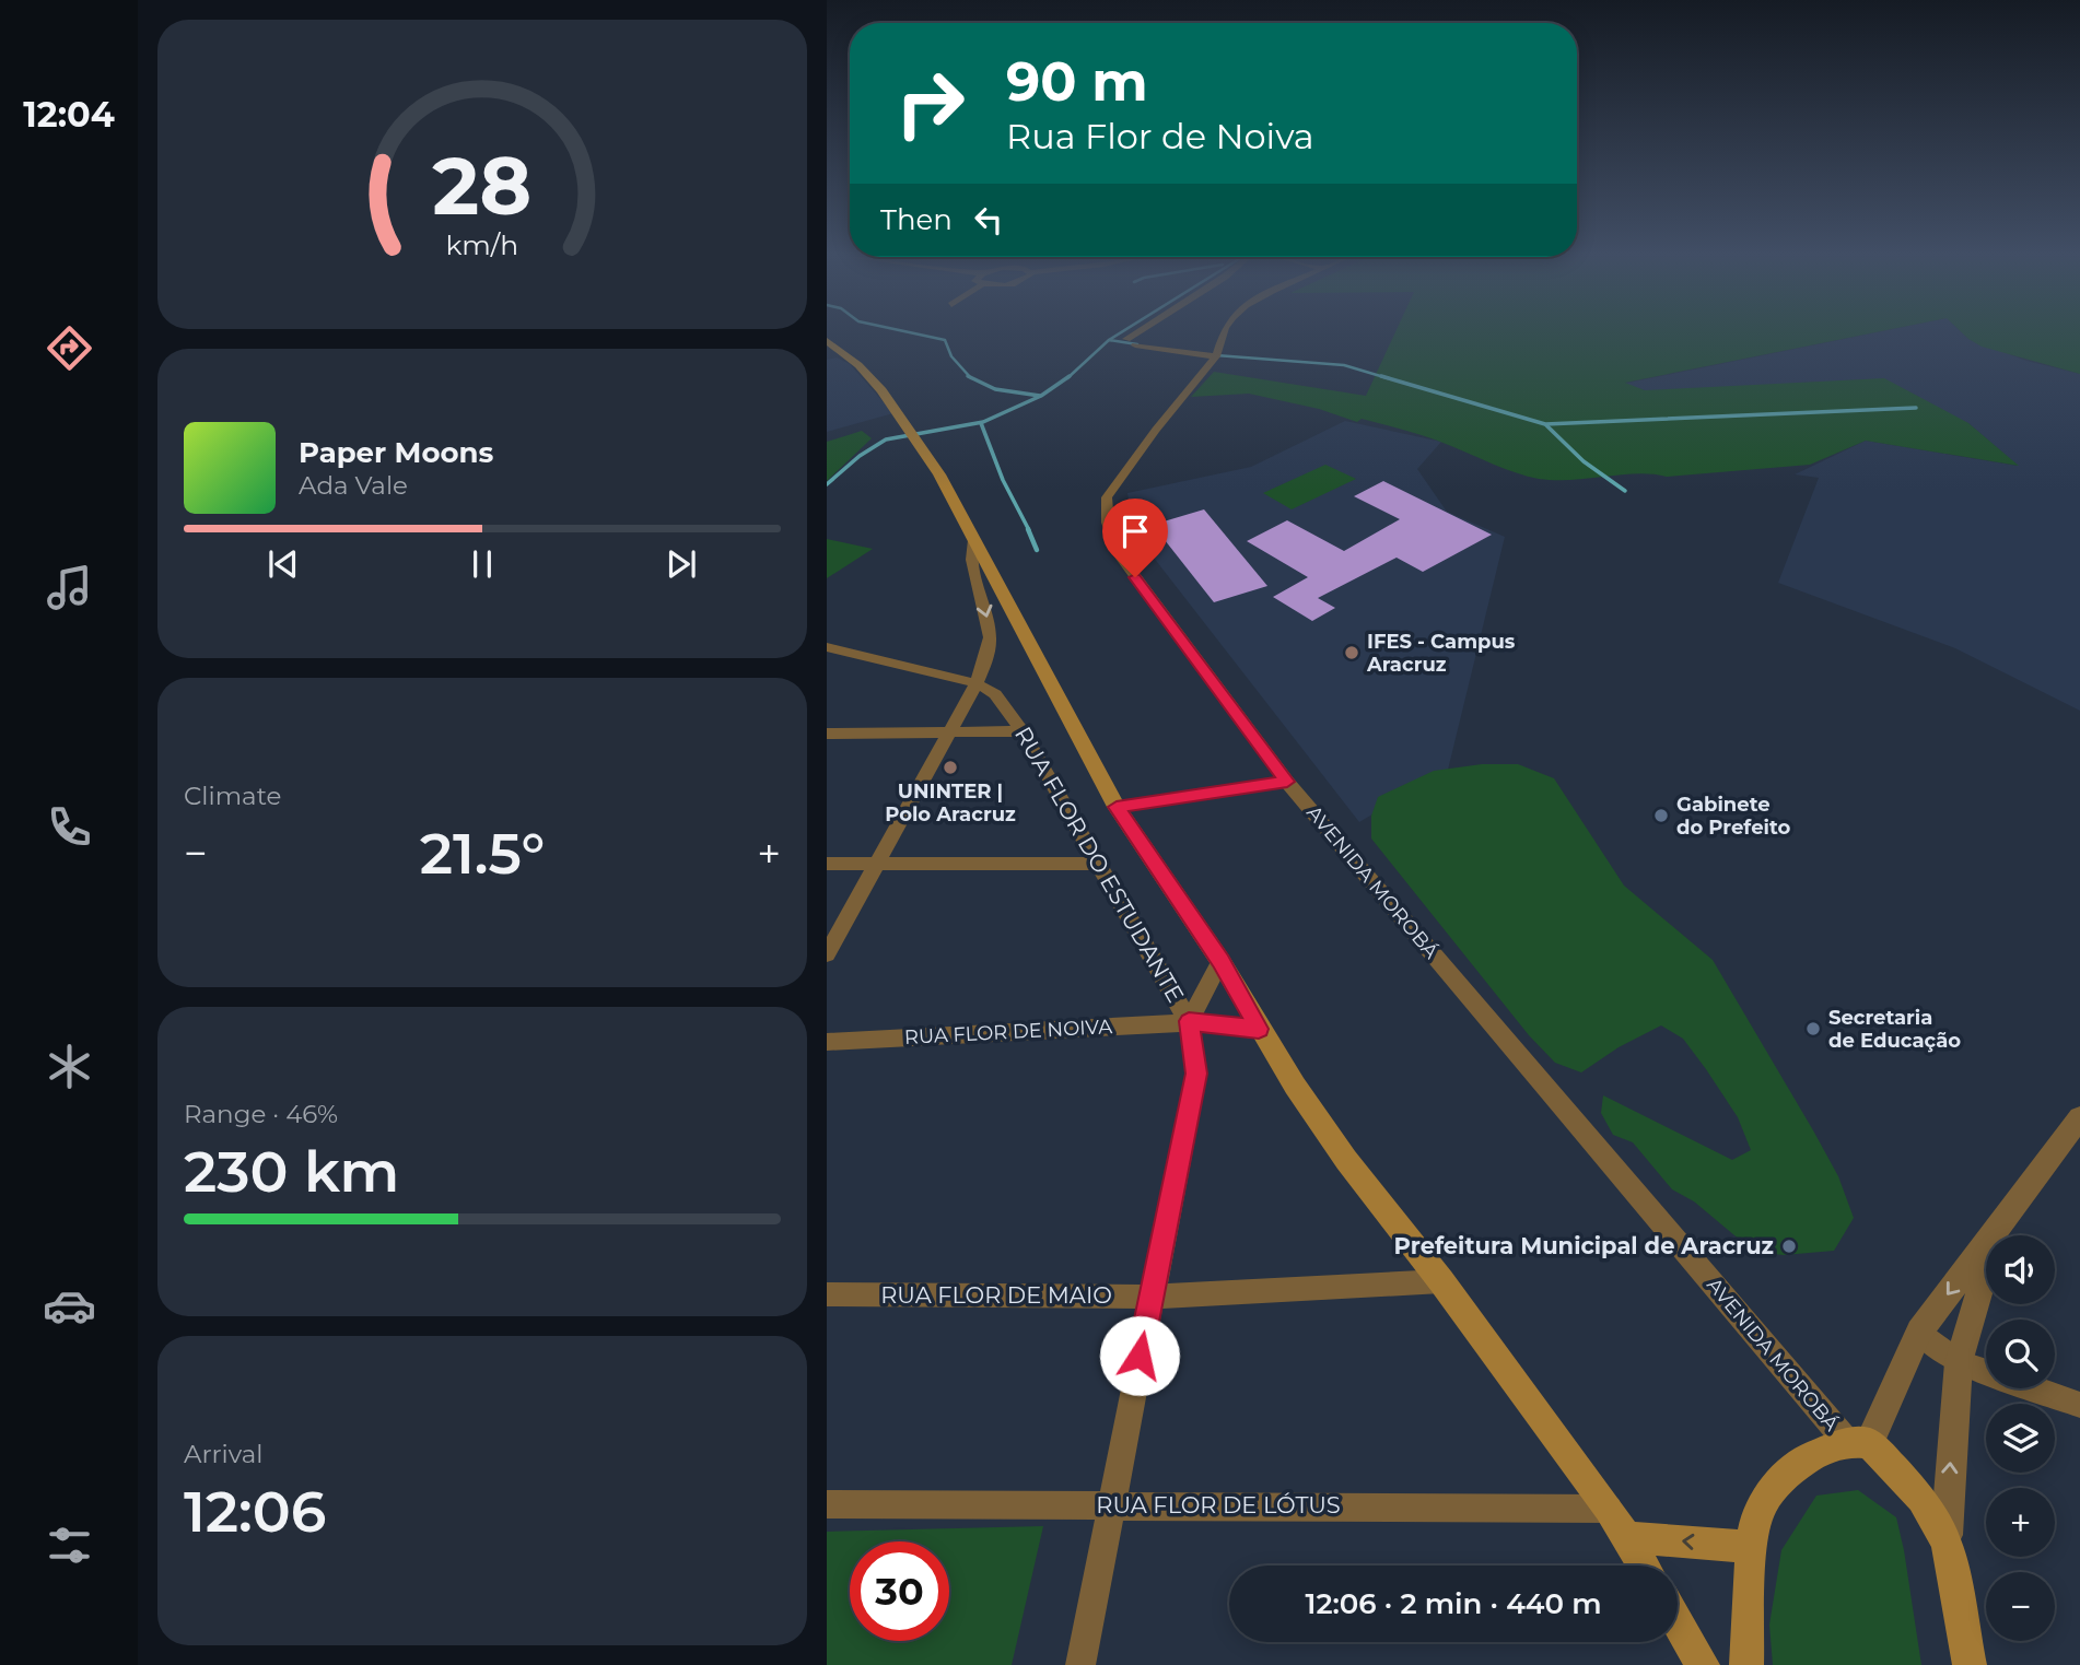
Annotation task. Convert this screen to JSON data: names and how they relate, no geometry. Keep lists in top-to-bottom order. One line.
{"streets":{"street":["RUA FLOR DO ESTUDANTE","AVENIDA MOROBÁ","RUA FLOR DE NOIVA","RUA FLOR DE MAIO","RUA FLOR DE LÓTUS"]},"crossings":[["RUA FLOR DO ESTUDANTE","RUA FLOR DE NOIVA"],["RUA FLOR DO ESTUDANTE","RUA FLOR DE MAIO"],["RUA FLOR DO ESTUDANTE","RUA FLOR DE LÓTUS"]],"places":["IFES - Campus Aracruz","UNINTER | Polo Aracruz","Gabinete do Prefeito","Secretaria de Educação","Prefeitura Municipal de Aracruz"],"page":{"tabs":"12:04","turn":["90 m","Rua Flor de Noiva"],"then":"Then","song":["Paper Moons","Ada Vale"],"tile":["Climate",["Range · 46%","230 km"],["Arrival","12:06"]],"heat":["−","21.5°","+"],"map_buttons":["+","−"],"limit":"30","trip":"12:06 · 2 min · 440 m","gauge":["28","km/h"]}}
